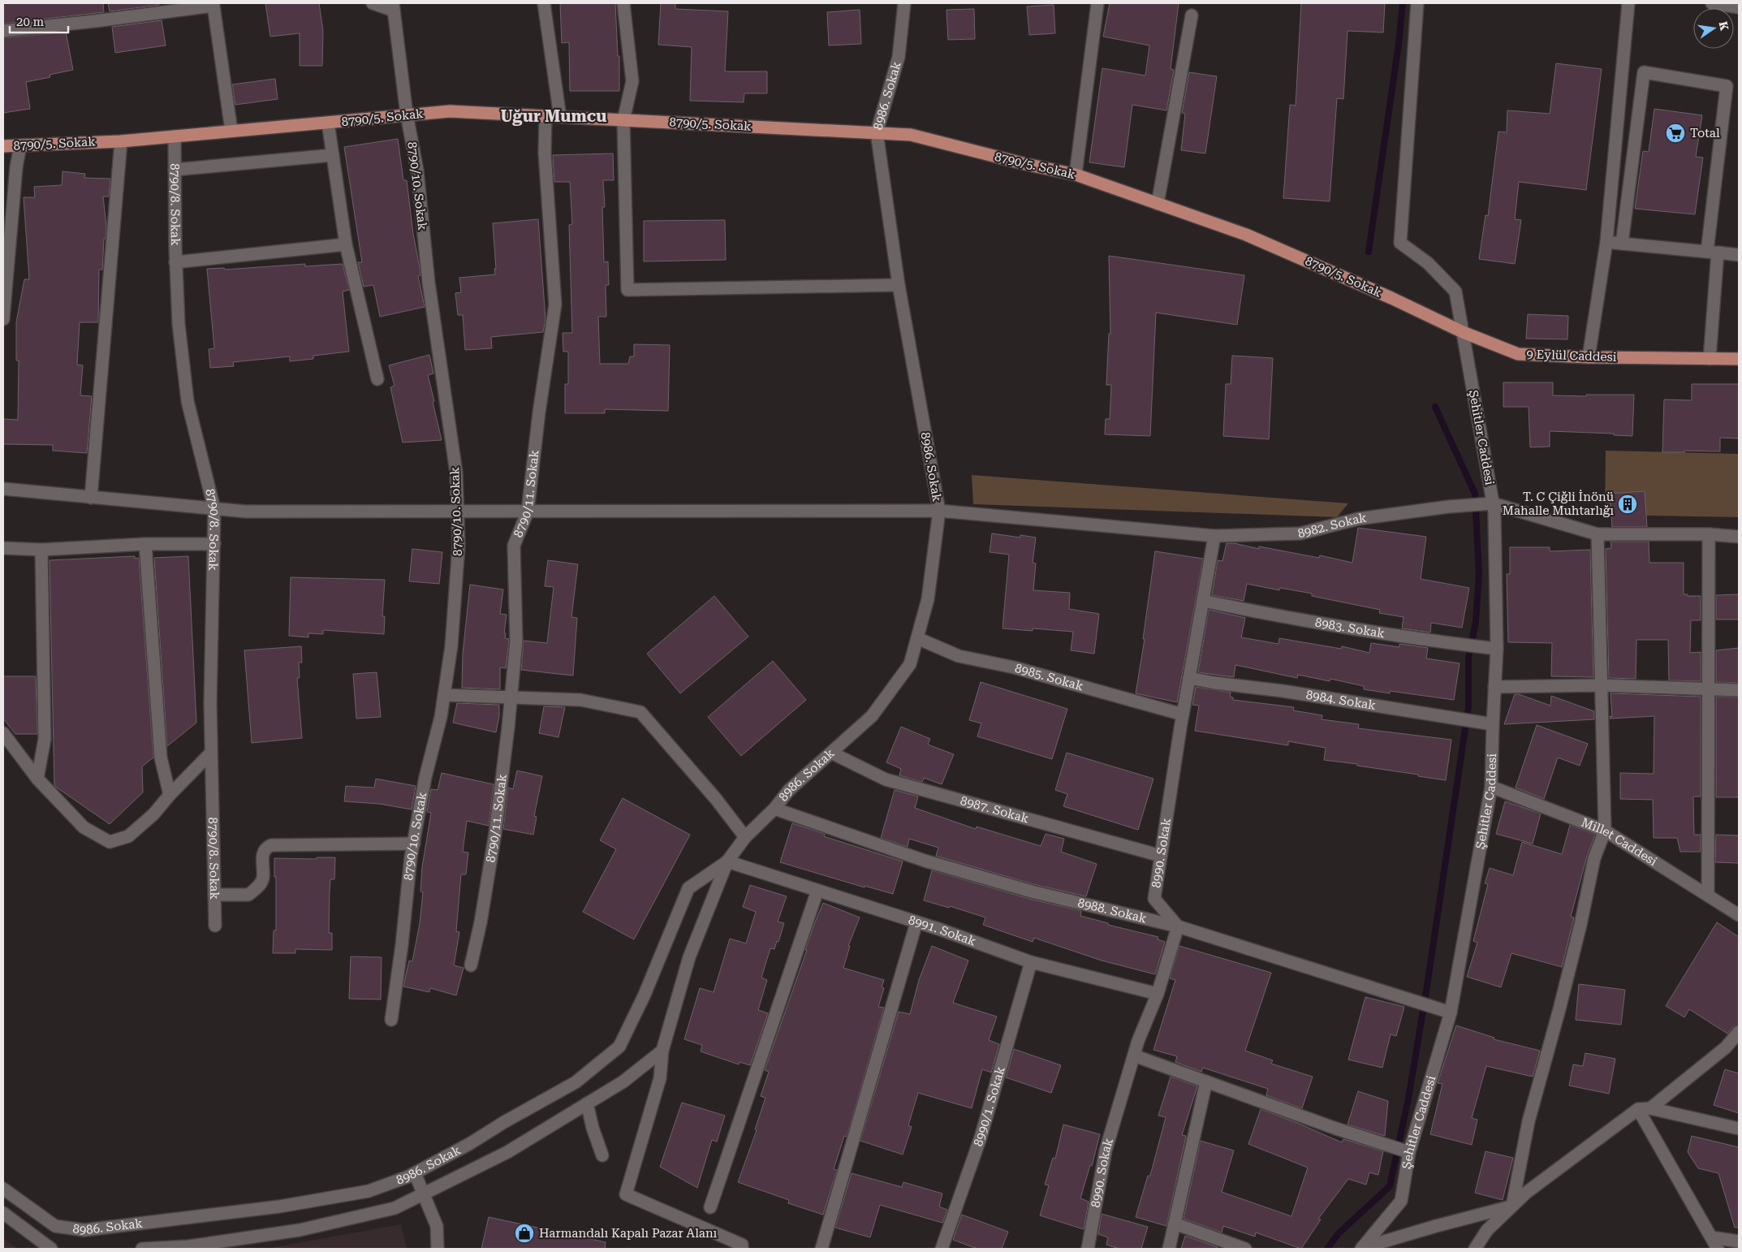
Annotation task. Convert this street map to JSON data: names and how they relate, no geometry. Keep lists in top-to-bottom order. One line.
{"streets":{"main road":["8790/5. Sokak","9 Eylül Caddesi"],"street":["8986. Sokak","8790/10. Sokak","8790/8. Sokak","Şehitler Caddesi","8790/11. Sokak","8982. Sokak","8983. Sokak","8985. Sokak","8984. Sokak","8987. Sokak","Millet Caddesi","8990. Sokak","8988. Sokak","8991. Sokak","8990/1. Sokak"]},"crossings":[["8986. Sokak","8790/5. Sokak"],["8986. Sokak","8982. Sokak"],["8986. Sokak","8985. Sokak"],["8986. Sokak","8987. Sokak"],["8986. Sokak","8988. Sokak"],["8986. Sokak","8991. Sokak"],["8790/5. Sokak","8790/10. Sokak"],["8790/5. Sokak","8790/8. Sokak"],["8790/5. Sokak","9 Eylül Caddesi"],["8790/5. Sokak","8790/11. Sokak"],["8790/10. Sokak","8982. Sokak"],["8790/8. Sokak","8982. Sokak"],["9 Eylül Caddesi","Şehitler Caddesi"],["Şehitler Caddesi","8982. Sokak"],["Şehitler Caddesi","8983. Sokak"],["Şehitler Caddesi","8984. Sokak"],["Şehitler Caddesi","Millet Caddesi"],["Şehitler Caddesi","8988. Sokak"],["8790/11. Sokak","8982. Sokak"],["8982. Sokak","8990. Sokak"],["8983. Sokak","8990. Sokak"],["8985. Sokak","8990. Sokak"],["8984. Sokak","8990. Sokak"],["8987. Sokak","8990. Sokak"],["8990. Sokak","8988. Sokak"],["8990. Sokak","8991. Sokak"],["8991. Sokak","8990/1. Sokak"]],"districts":["Uğur Mumcu"],"places":{"supermarket":["Total"],"building":["T. C Çiğli İnönü Mahalle Muhtarlığı"],"shop":["Harmandalı Kapalı Pazar Alanı"]},"scale_bar":"20 m","north":"right"}
